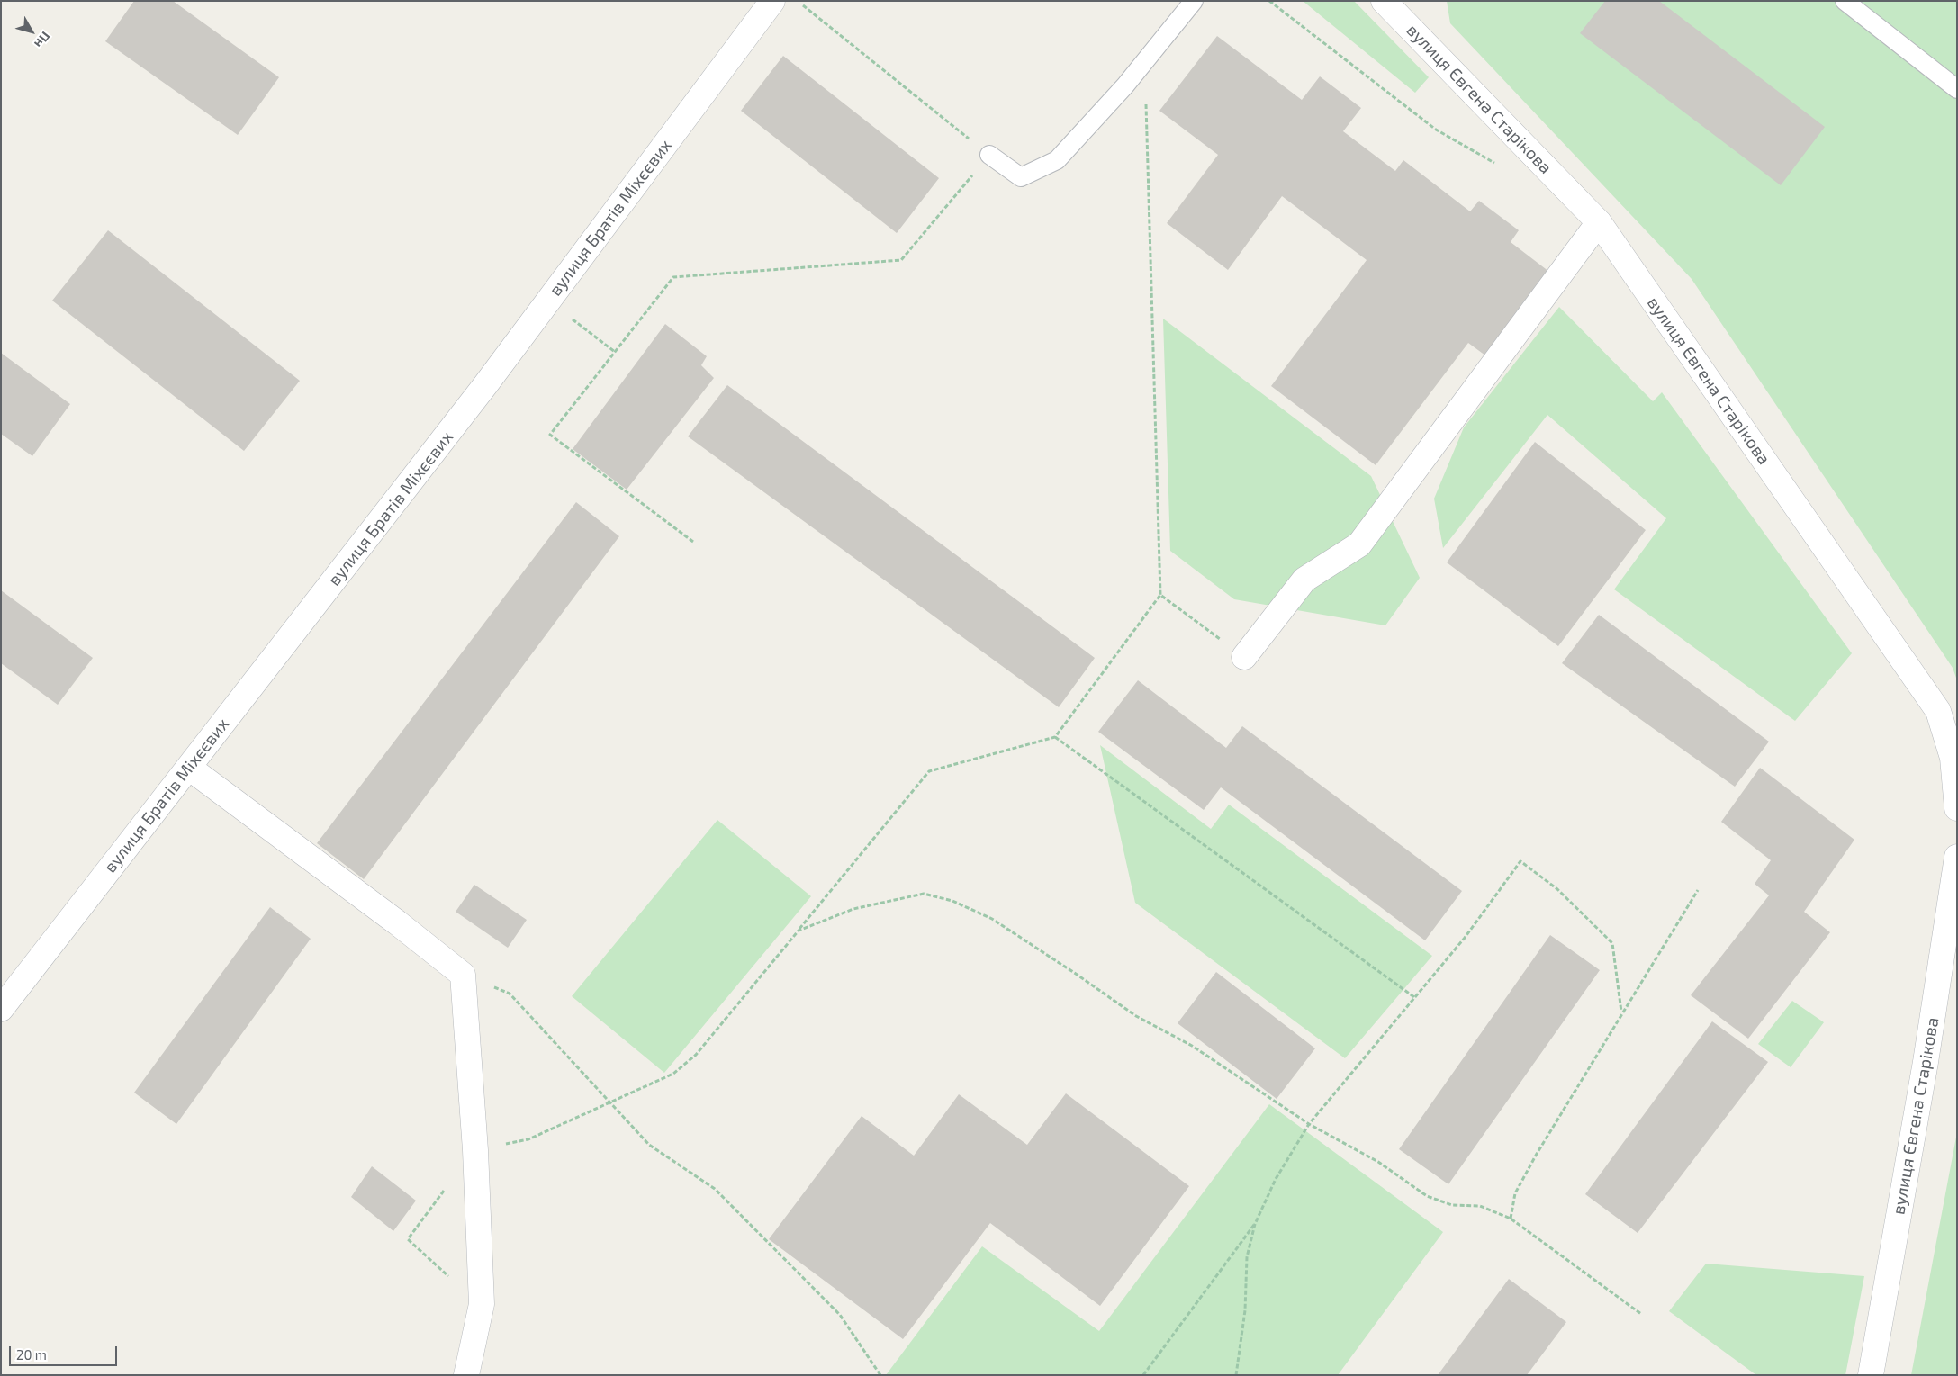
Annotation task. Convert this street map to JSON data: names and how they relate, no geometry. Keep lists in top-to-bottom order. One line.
{"streets":{"street":["вулиця Євгена Старікова","вулиця Братів Міхєєвих"]},"scale_bar":"20 m","north":"bottom right"}
